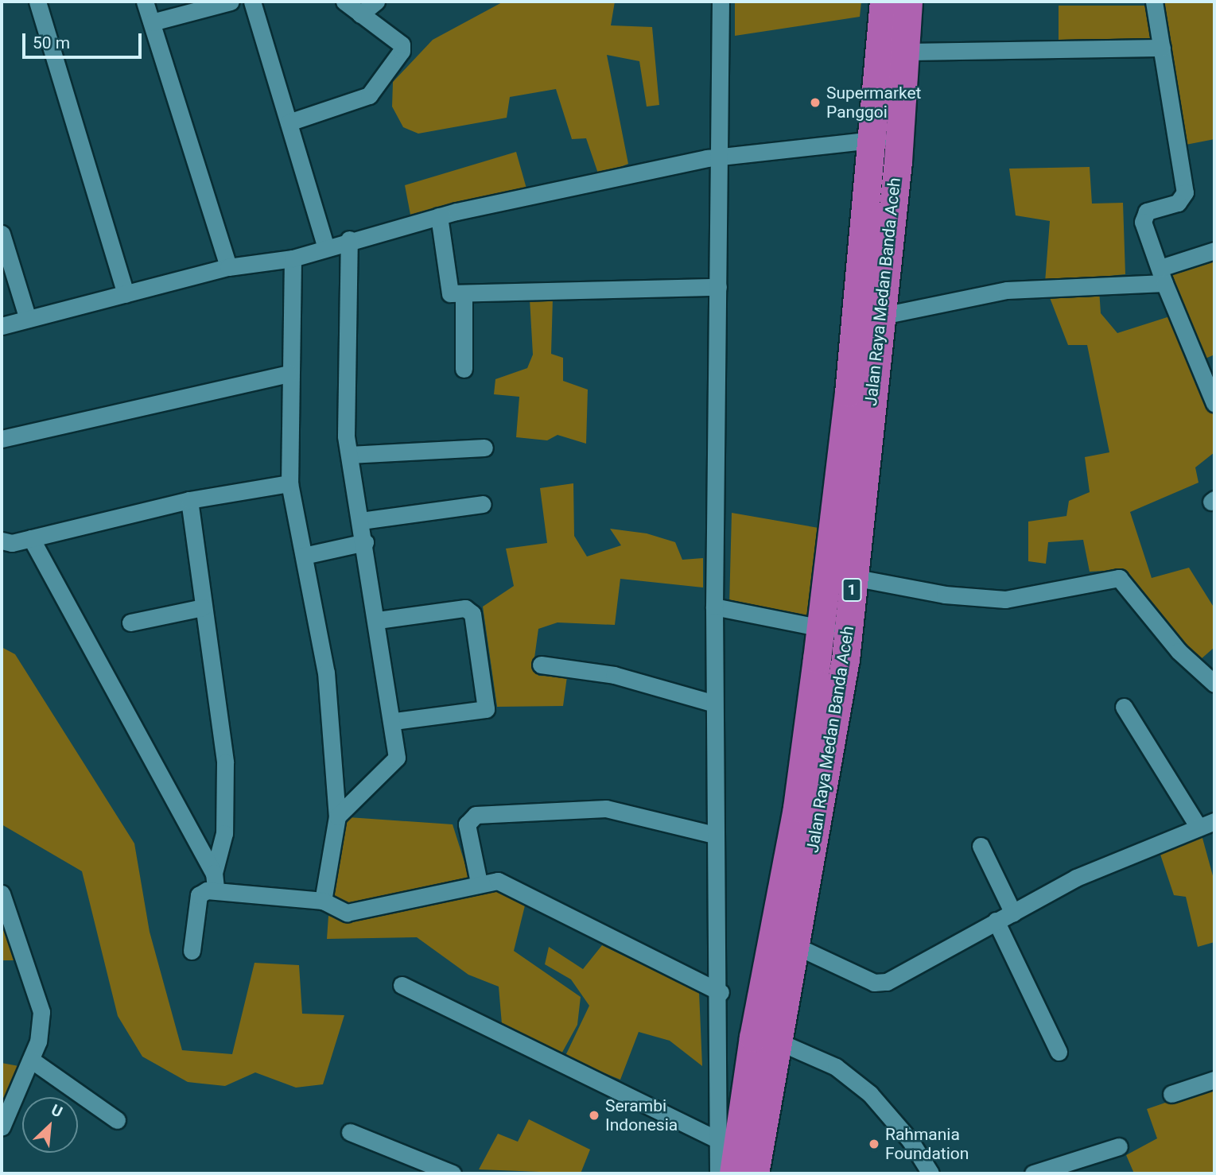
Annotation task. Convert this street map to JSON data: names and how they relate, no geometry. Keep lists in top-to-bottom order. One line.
{"streets":{"highway":["Jalan Raya Medan Banda Aceh","1"]},"places":["Supermarket Panggoi","Serambi Indonesia","Rahmania Foundation"],"scale_bar":"50 m","north":"top right"}
